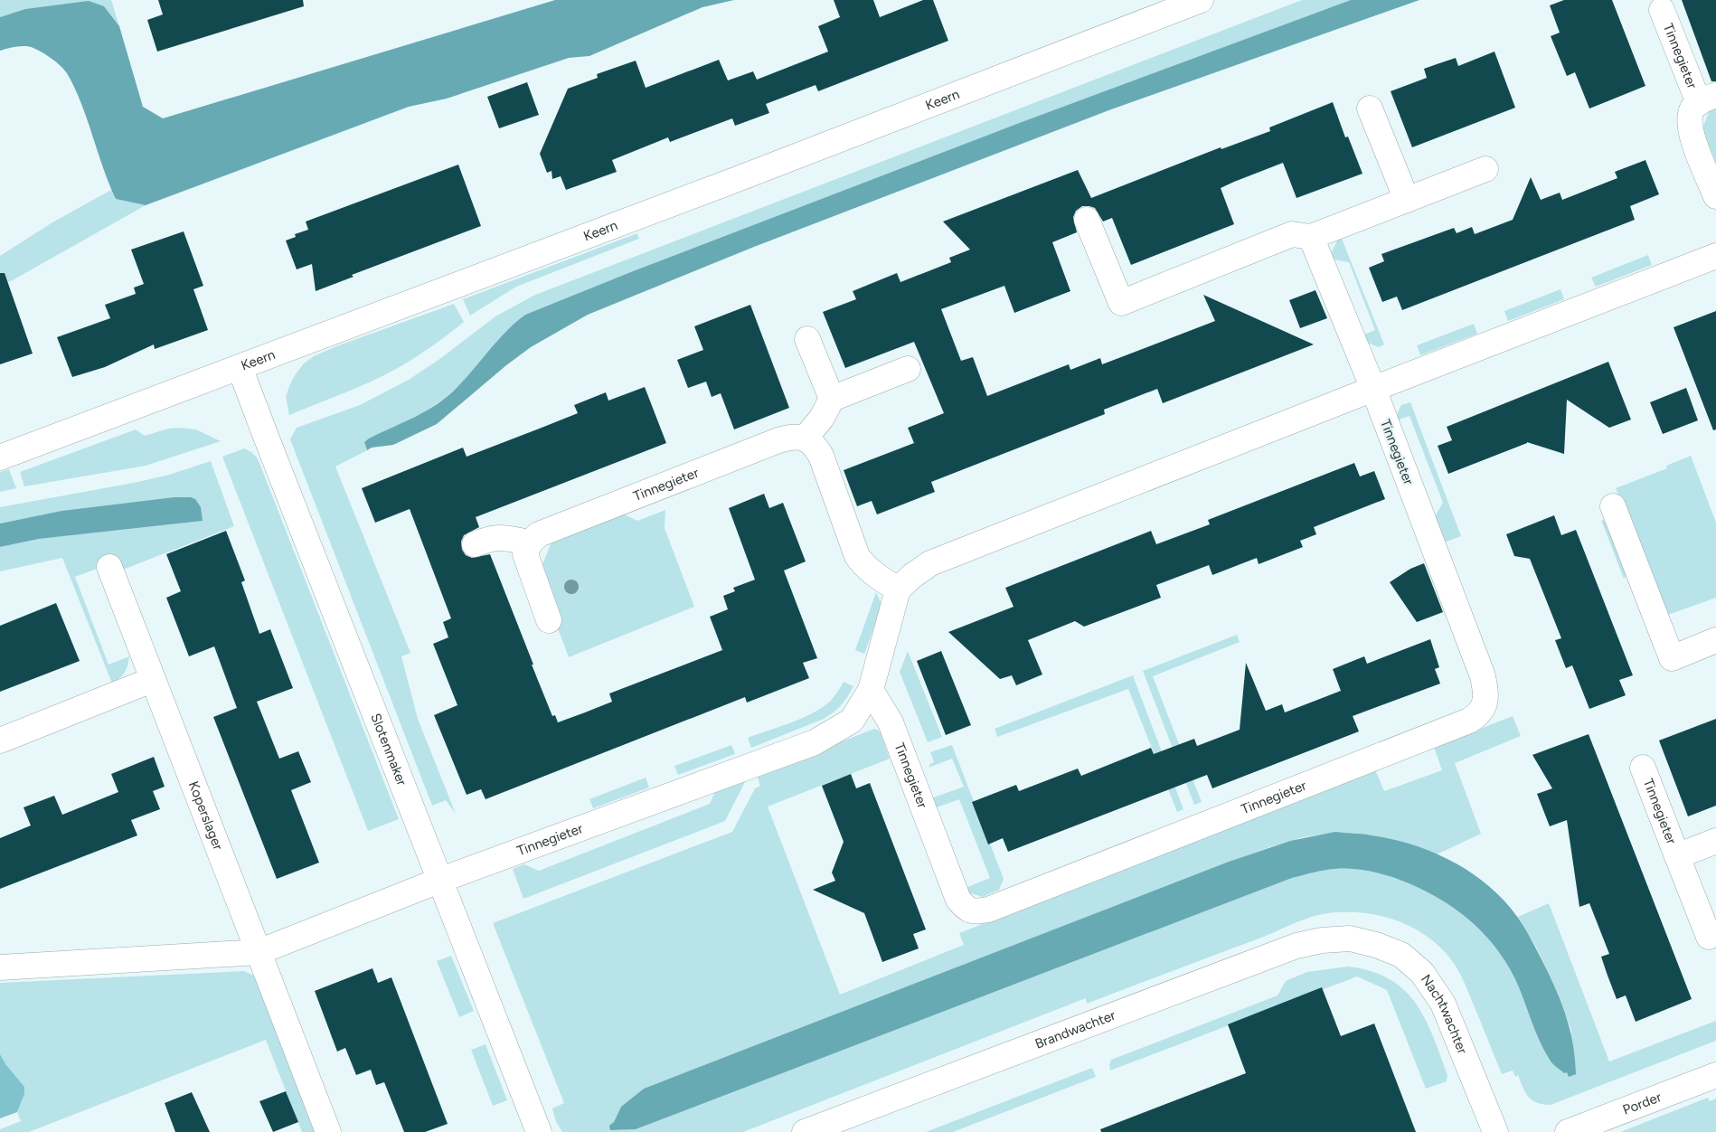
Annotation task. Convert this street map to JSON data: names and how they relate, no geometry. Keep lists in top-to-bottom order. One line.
{"streets":{"street":["Tinnegieter","Keern","Slotenmaker","Koperslager","Nachtwachter","Brandwachter","Porder"]},"crossings":[["Tinnegieter","Slotenmaker"],["Keern","Slotenmaker"],["Nachtwachter","Brandwachter"]]}
